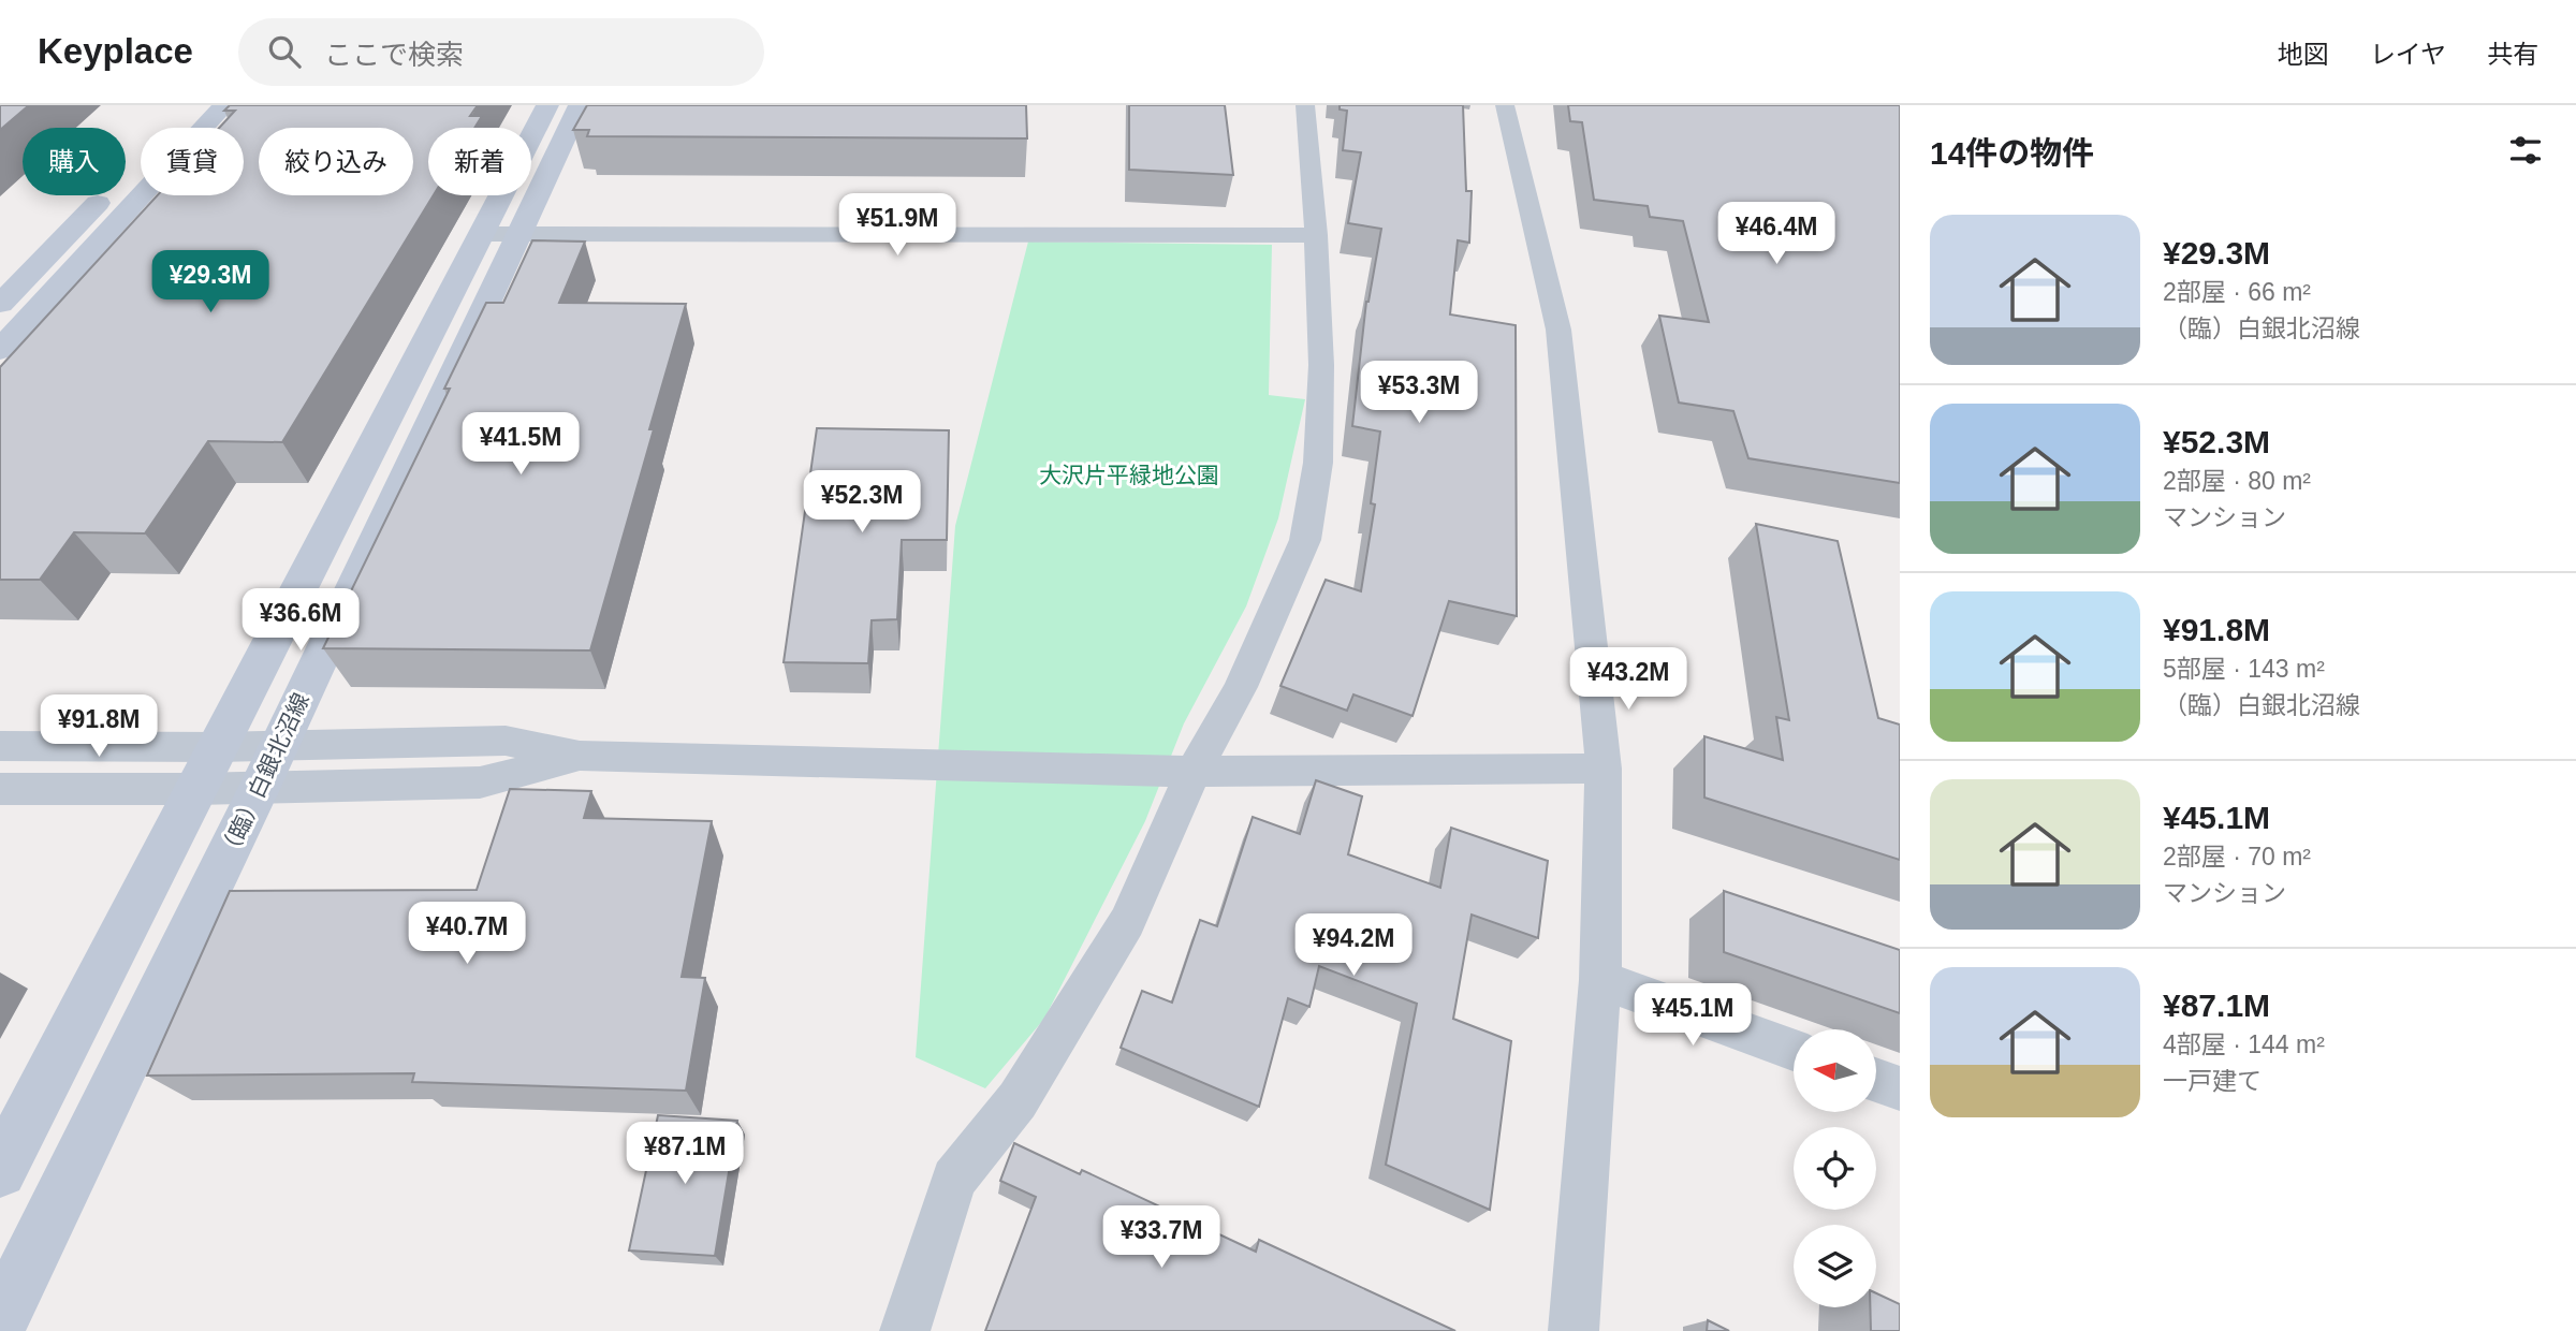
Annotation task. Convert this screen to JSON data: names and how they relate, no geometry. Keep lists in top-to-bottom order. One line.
{"streets":{"street":["（臨）白銀北沼線"]},"parks":["大沢片平緑地公園"],"north":"left","page":{"header":"Keyplace","search":"ここで検索","nav":["地図","レイヤ","共有"],"heading":"14件の物件","chip":["購入","賃貸","絞り込み","新着"],"price":["¥51.9M","¥46.4M","¥29.3M","¥53.3M","¥41.5M","¥52.3M","¥36.6M","¥43.2M","¥91.8M","¥40.7M","¥94.2M","¥45.1M","¥87.1M","¥33.7M"],"list":[{"name":"¥29.3M","note":"2部屋 · 66 m² · （臨）白銀北沼線"},{"name":"¥52.3M","note":"2部屋 · 80 m² · マンション"},{"name":"¥91.8M","note":"5部屋 · 143 m² · （臨）白銀北沼線"},{"name":"¥45.1M","note":"2部屋 · 70 m² · マンション"},{"name":"¥87.1M","note":"4部屋 · 144 m² · 一戸建て"}]}}
